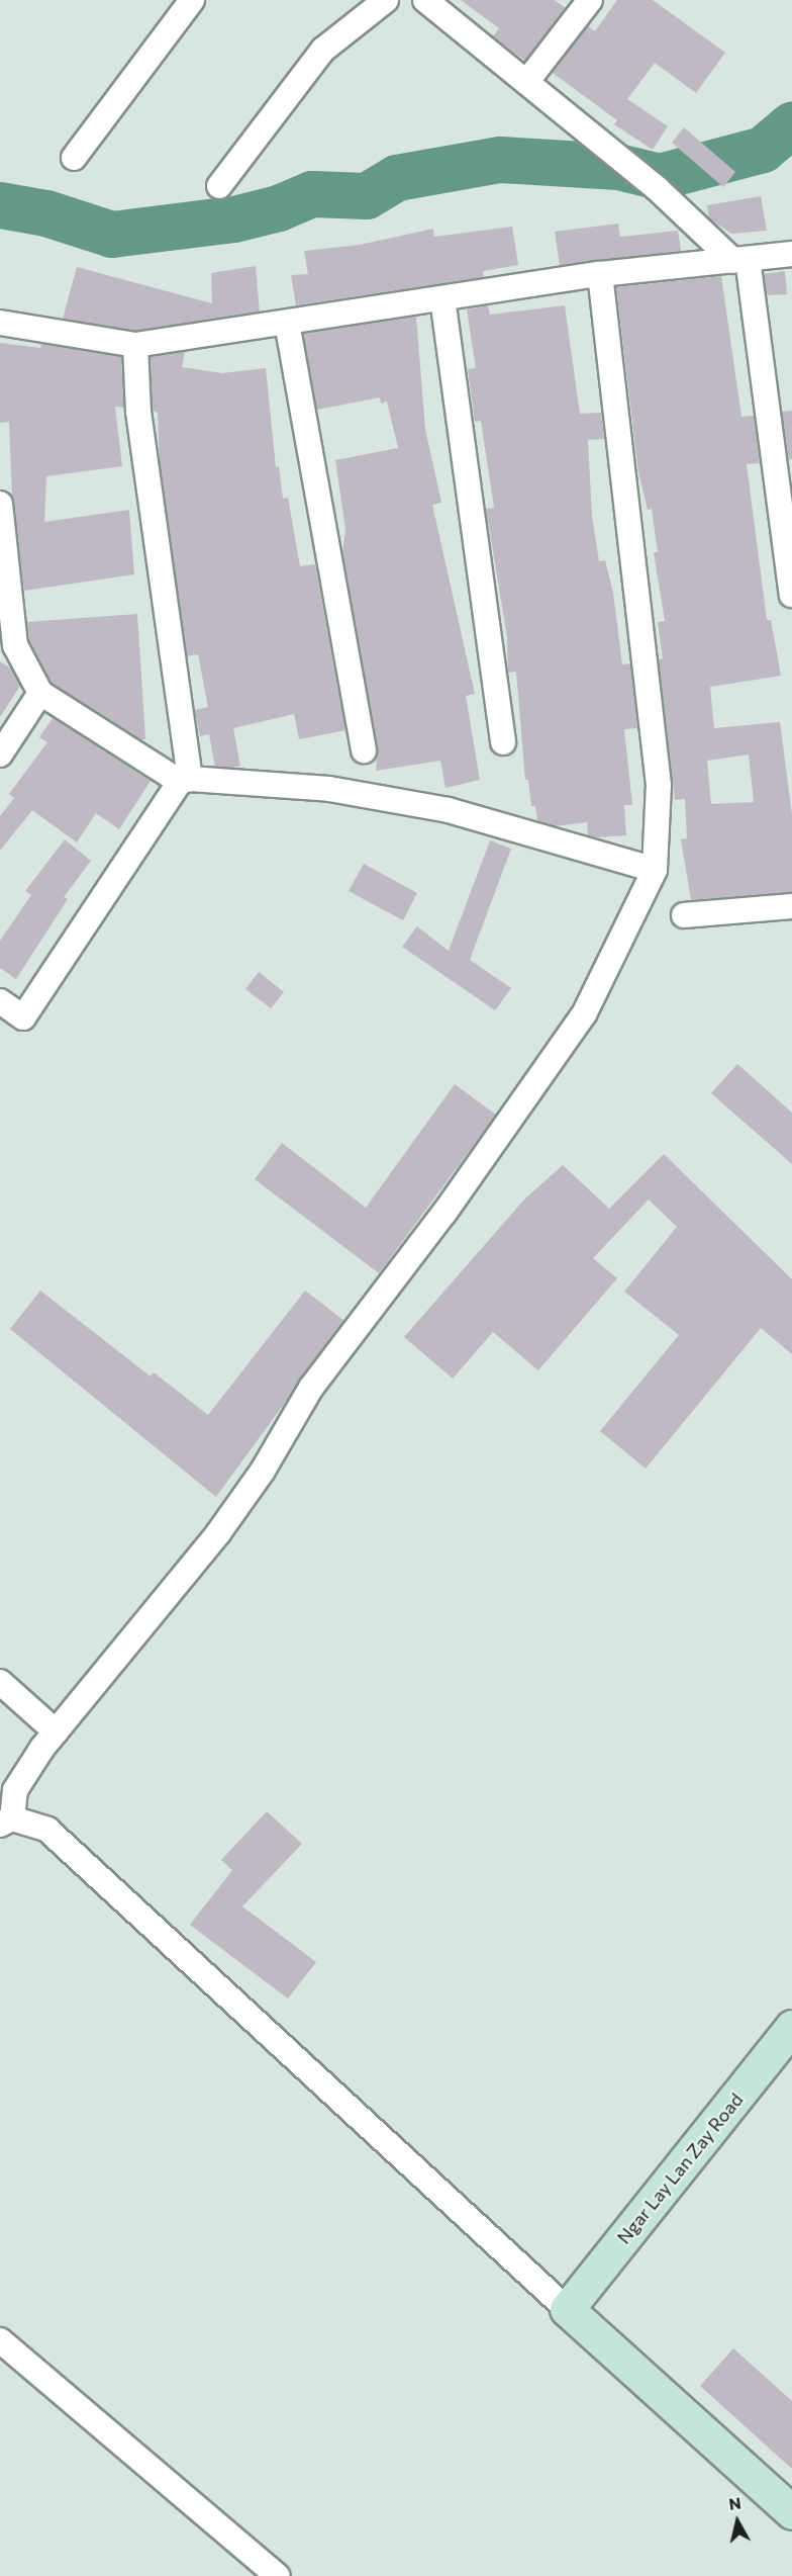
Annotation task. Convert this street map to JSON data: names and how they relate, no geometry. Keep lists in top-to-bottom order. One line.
{"streets":{"street":["Ngar Lay Lan Zay Road"]},"north":"top"}
